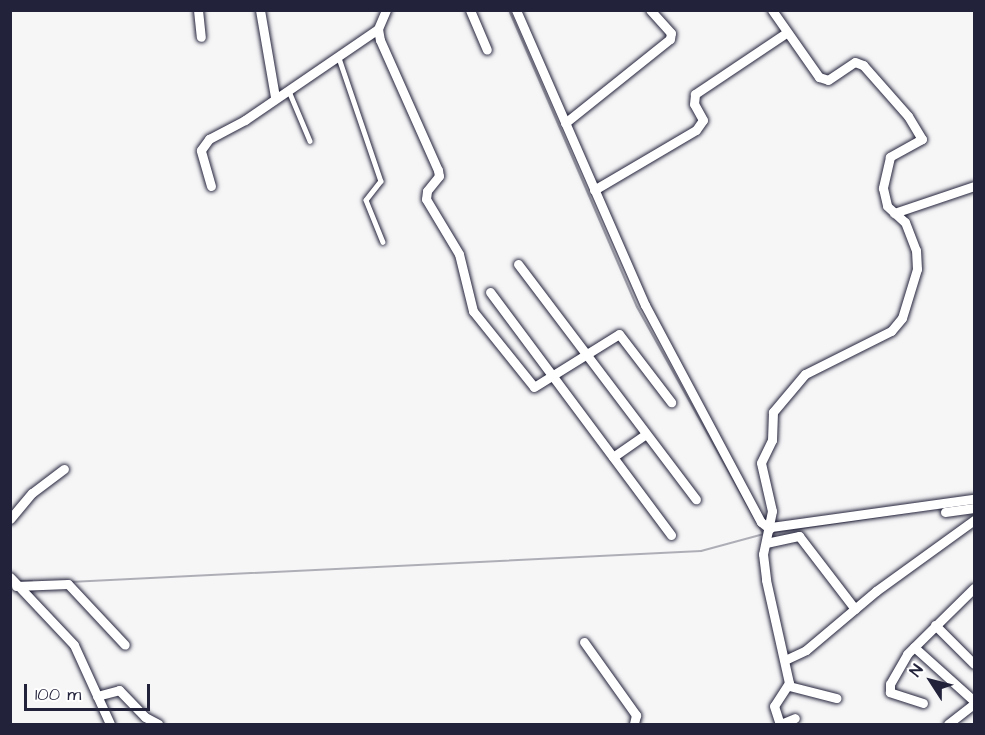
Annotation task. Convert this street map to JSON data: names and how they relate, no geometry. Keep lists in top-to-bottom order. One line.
{"scale_bar":"100 m","north":"top left"}
